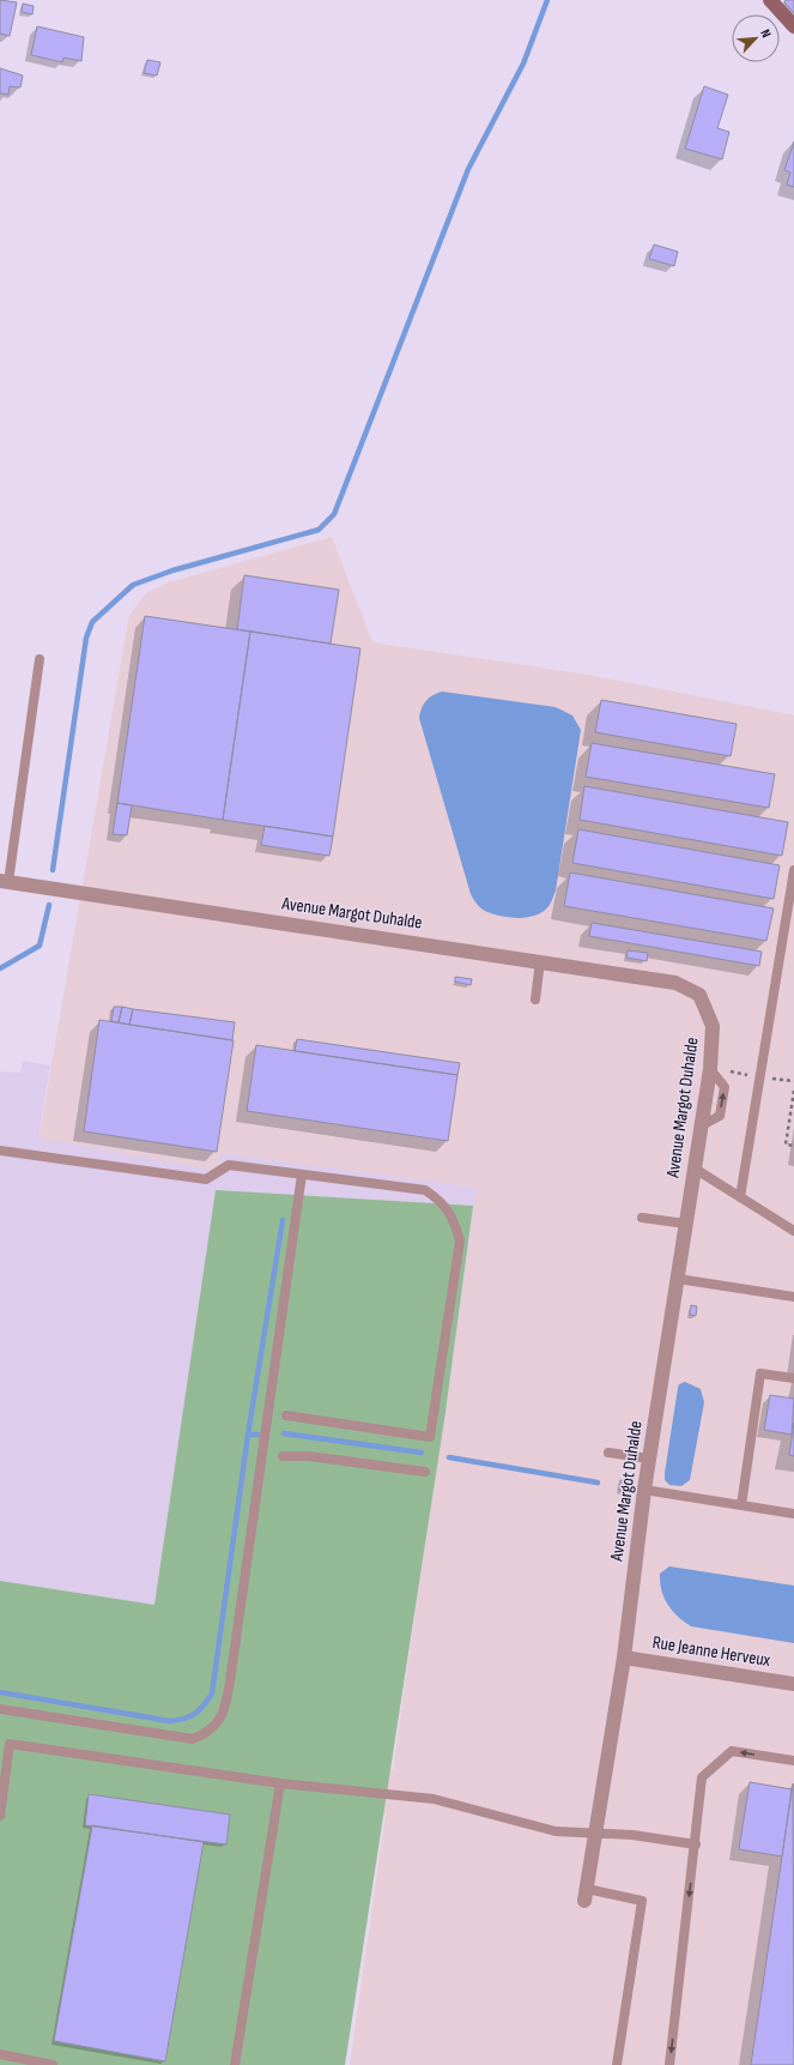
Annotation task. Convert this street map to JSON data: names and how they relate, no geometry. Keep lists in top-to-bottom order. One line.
{"streets":{"street":["Avenue Margot Duhalde","Rue Jeanne Herveux"]},"crossings":[["Avenue Margot Duhalde","Rue Jeanne Herveux"]],"north":"top right"}
